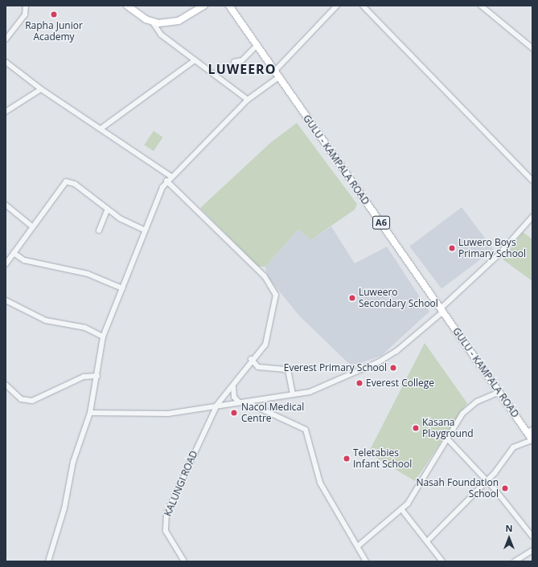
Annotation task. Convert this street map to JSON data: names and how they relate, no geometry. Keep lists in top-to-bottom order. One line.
{"streets":{"main road":["GULU - KAMPALA ROAD","A6"],"street":["KALUNGI ROAD"]},"districts":["LUWEERO"],"places":["Rapha Junior Academy","Luwero Boys Primary School","Luweero Secondary School","Everest Primary School","Everest College","Nacol Medical Centre","Kasana Playground","Teletabies Infant School","Nasah Foundation School"],"north":"top"}
